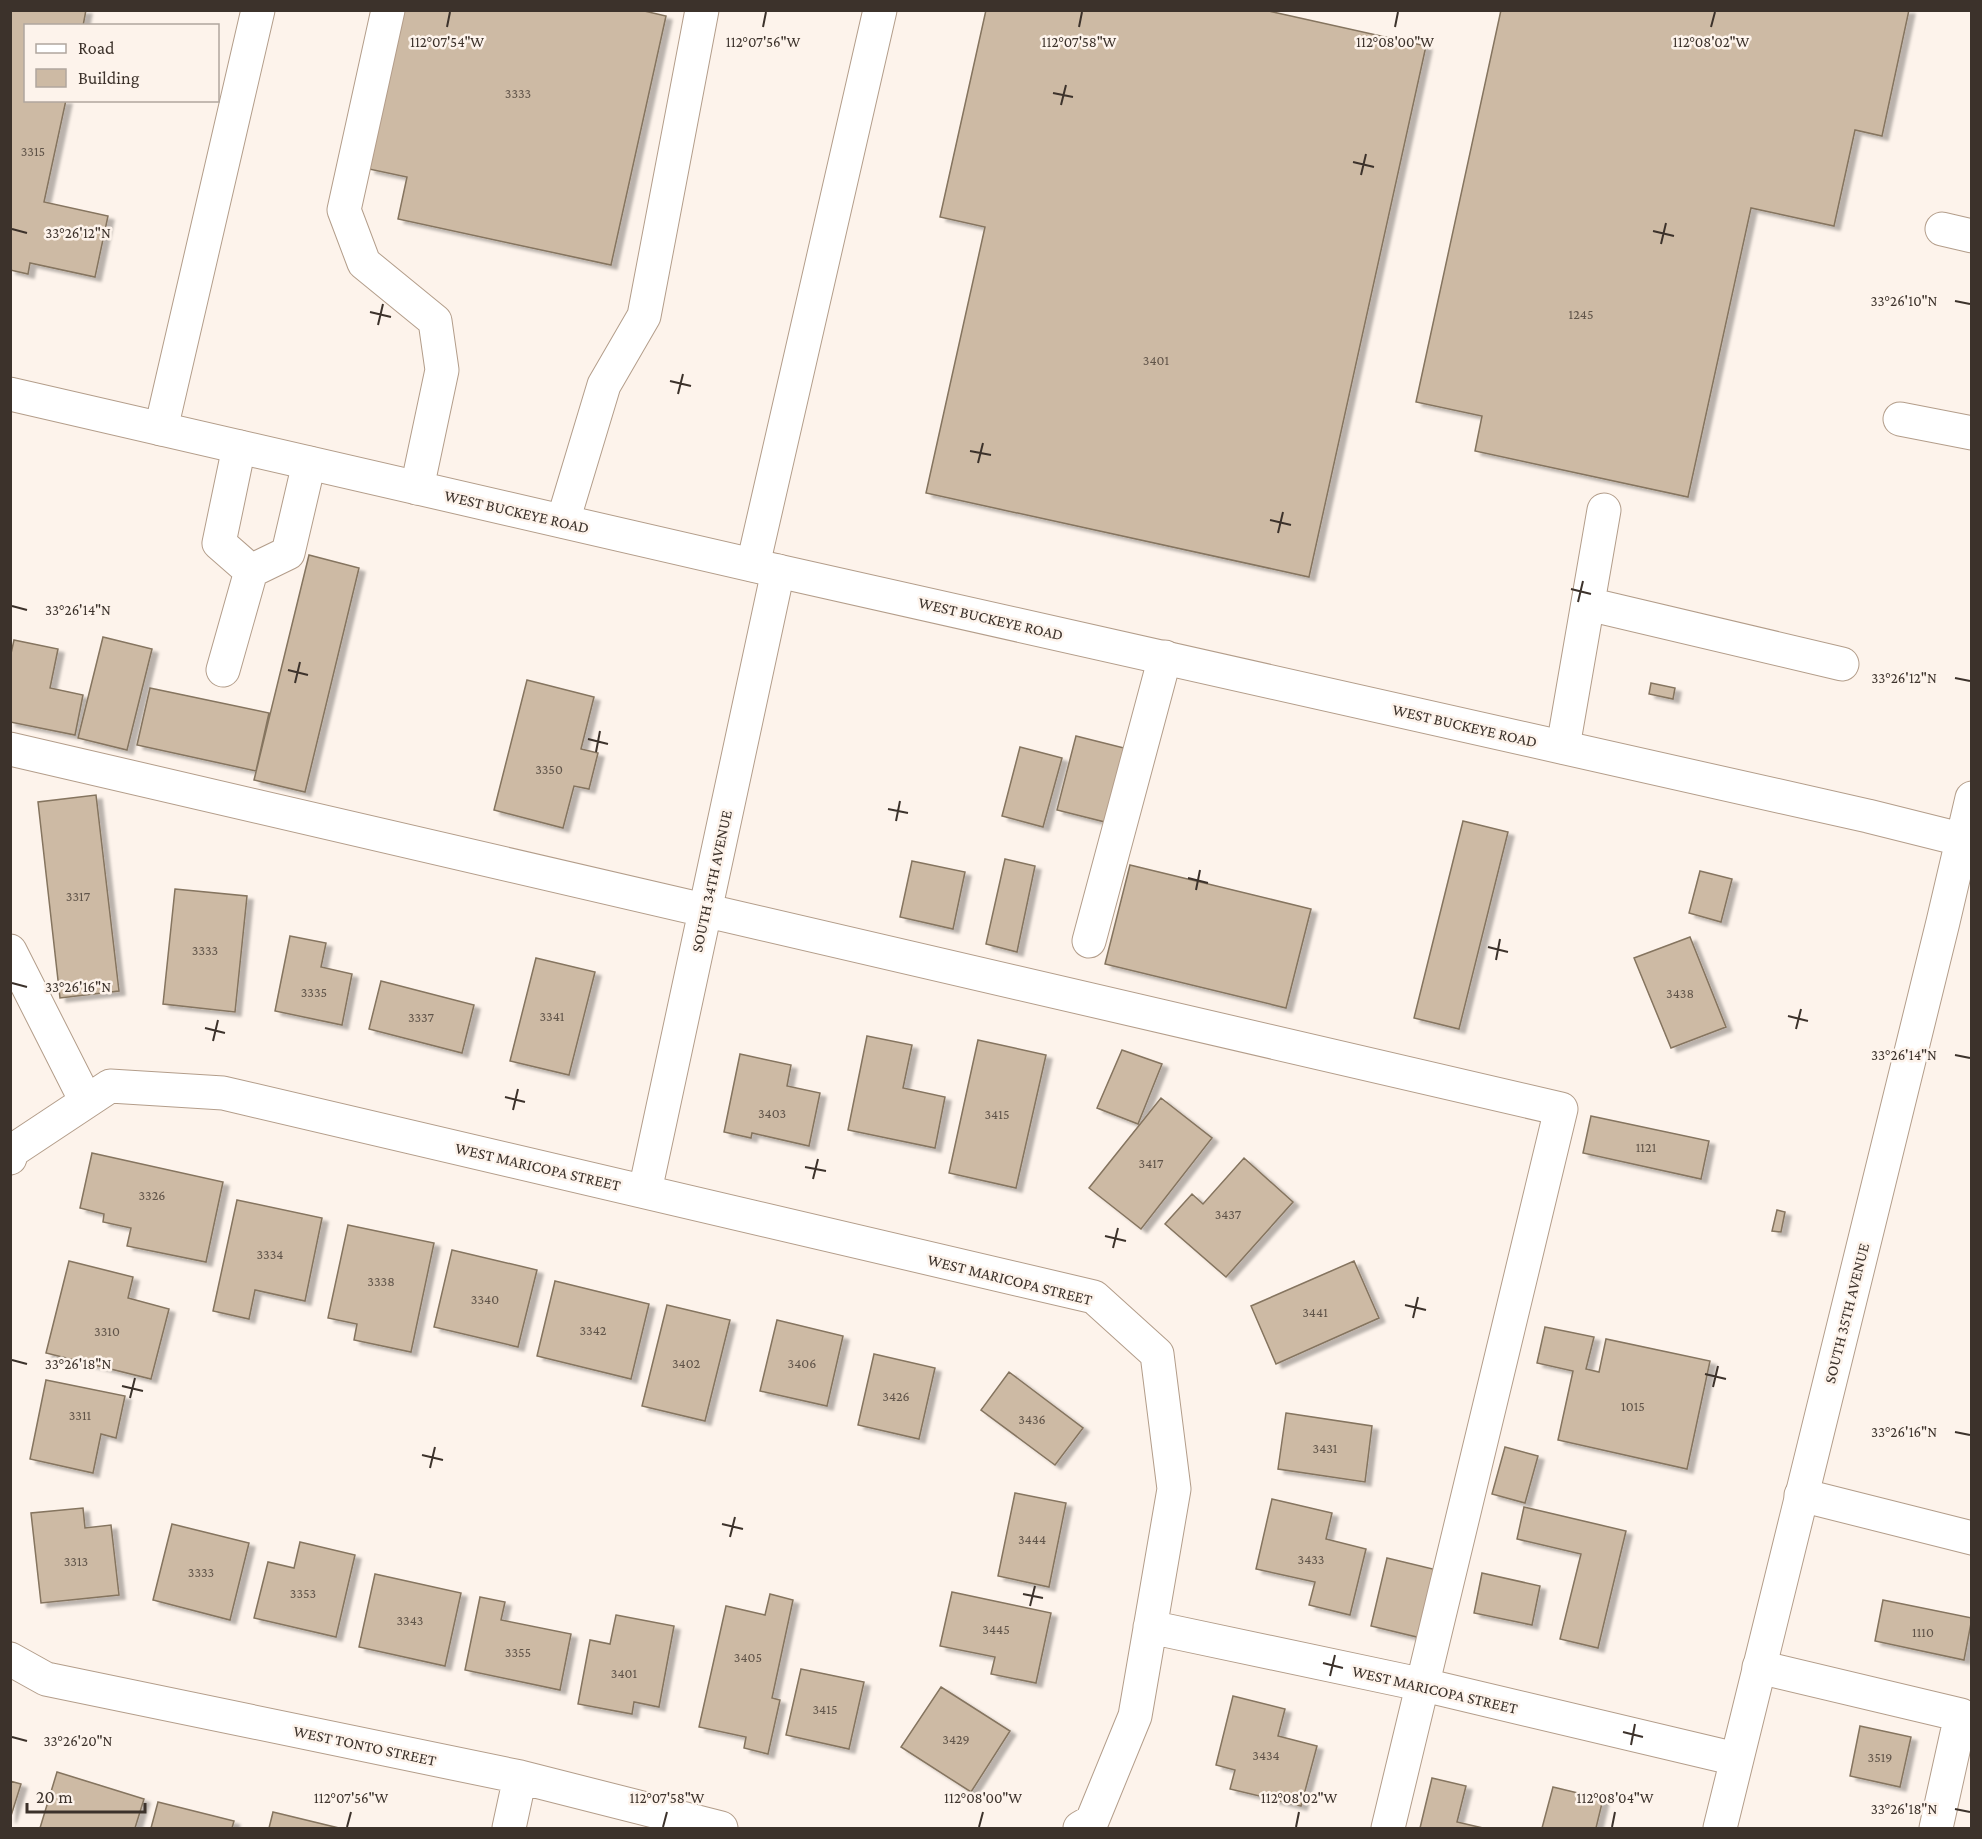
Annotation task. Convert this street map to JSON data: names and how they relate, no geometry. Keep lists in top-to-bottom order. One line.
{"streets":{"street":["WEST BUCKEYE ROAD","SOUTH 34TH AVENUE","WEST MARICOPA STREET","SOUTH 35TH AVENUE","WEST TONTO STREET"]},"crossings":[["WEST BUCKEYE ROAD","SOUTH 34TH AVENUE"],["WEST BUCKEYE ROAD","SOUTH 35TH AVENUE"],["SOUTH 34TH AVENUE","WEST MARICOPA STREET"],["WEST MARICOPA STREET","SOUTH 35TH AVENUE"]],"house_numbers":["3333","3315","1245","3401","3350","3317","3333","3335","3438","3341","3337","3403","3415","1121","3417","3326","3437","3334","3338","3340","3441","3342","3310","3402","3406","3426","1015","3311","3436","3431","3444","3433","3313","3333","3353","3343","3445","1110","3355","3405","3401","3415","3429","3434","3519"],"legend":["Road","Building"],"scale_bar":"20 m","coordinates":["112°07'54\"W","112°07'56\"W","112°07'58\"W","112°08'00\"W","112°08'02\"W","33°26'12\"N","33°26'10\"N","33°26'14\"N","33°26'16\"N","33°26'18\"N","33°26'20\"N","112°08'04\"W"]}
